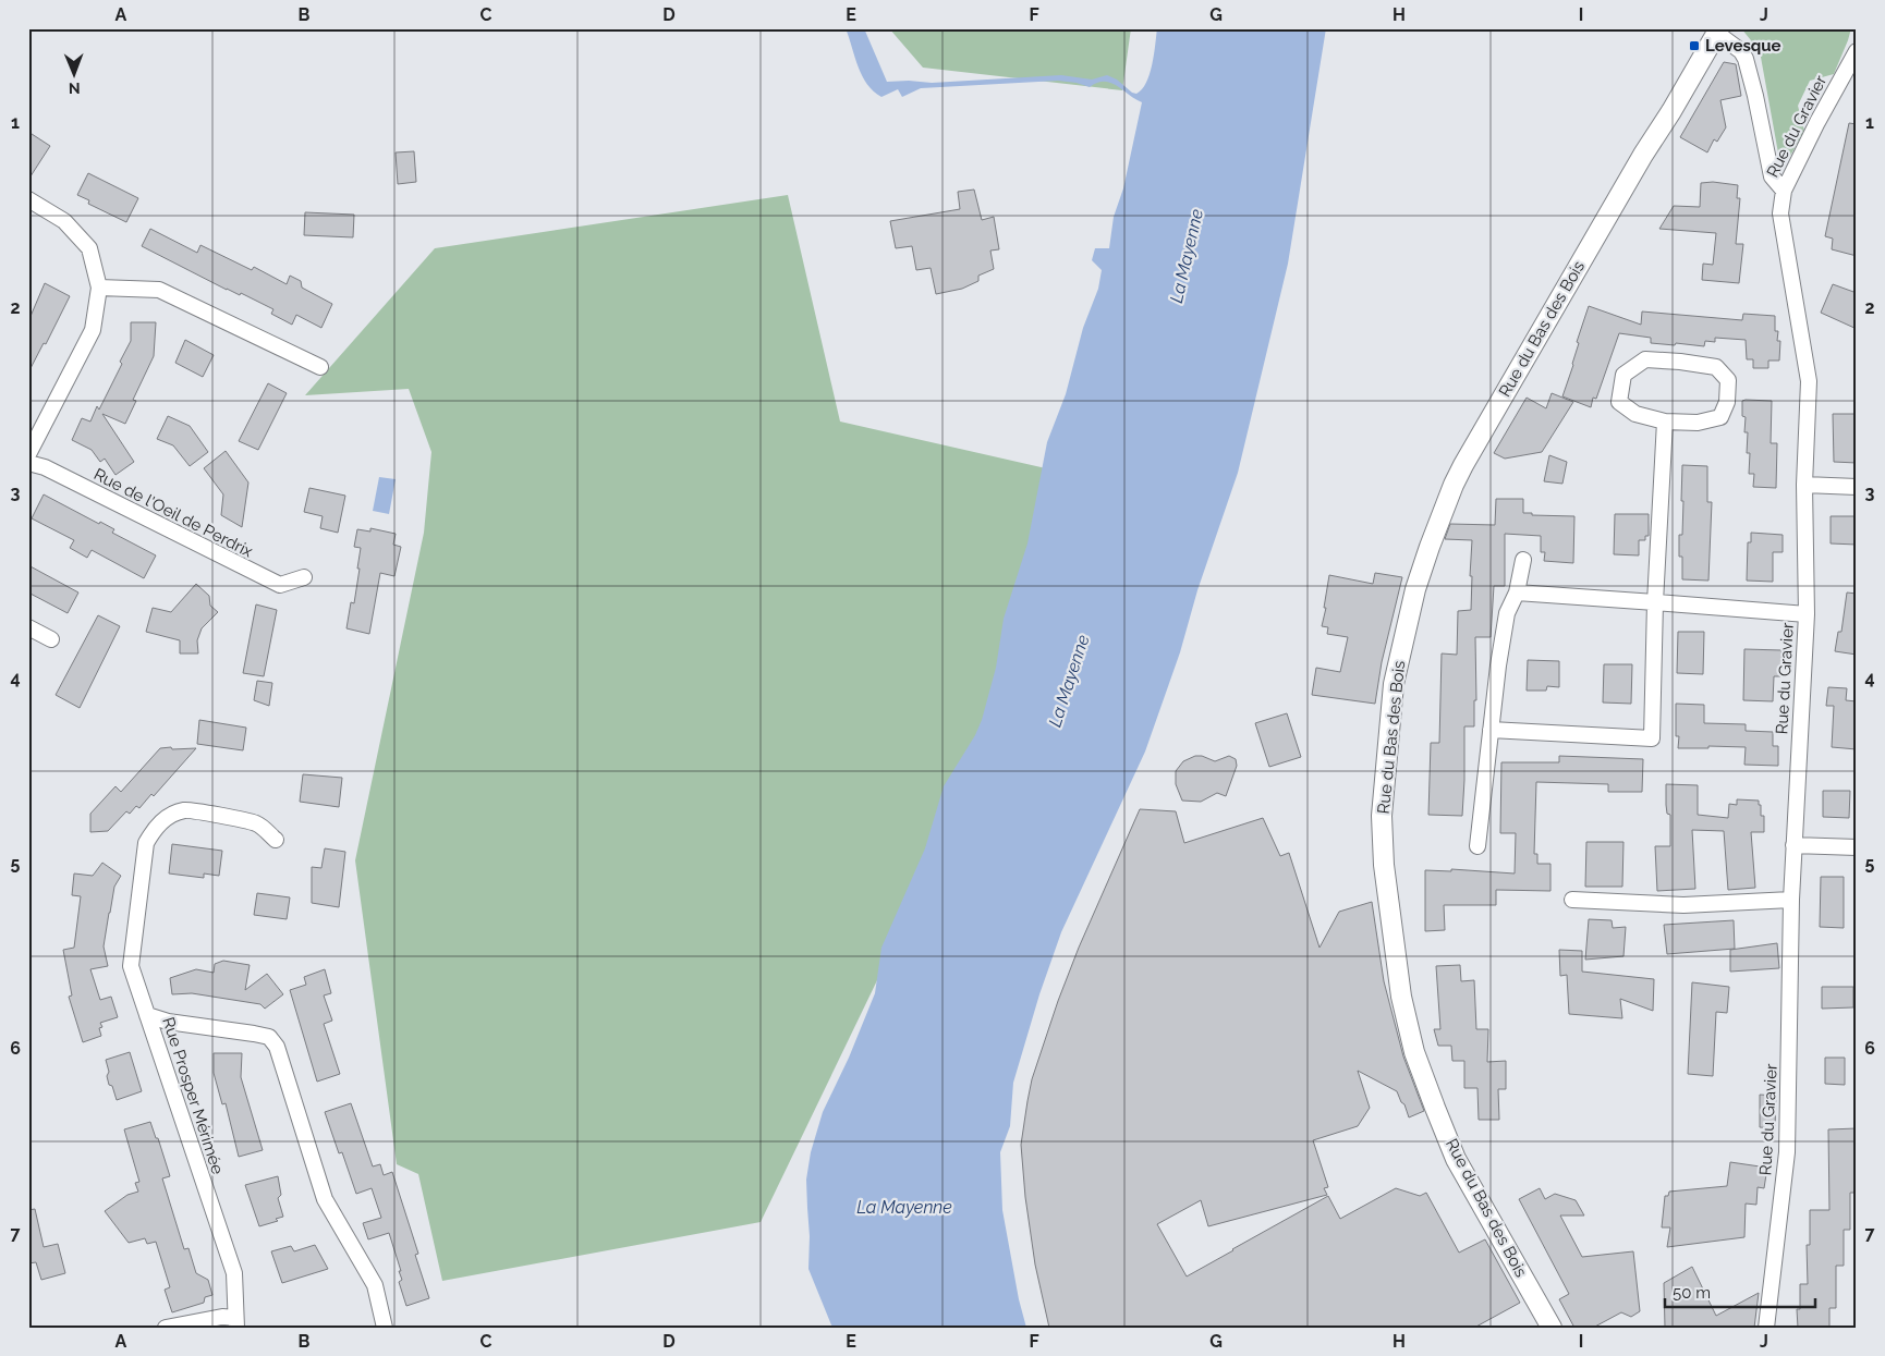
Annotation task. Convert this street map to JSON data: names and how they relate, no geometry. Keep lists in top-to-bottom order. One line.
{"streets":{"street":["Rue du Gravier","Rue du Bas des Bois","Rue de l'Oeil de Perdrix","Rue Prosper Mérimée"]},"water":["La Mayenne"],"places":{"transit":["Levesque"]},"scale_bar":"50 m","north":"bottom","grid":{"columns":["A","B","C","D","E","F","G","H","I","J"],"rows":["1","2","3","4","5","6","7"]}}
